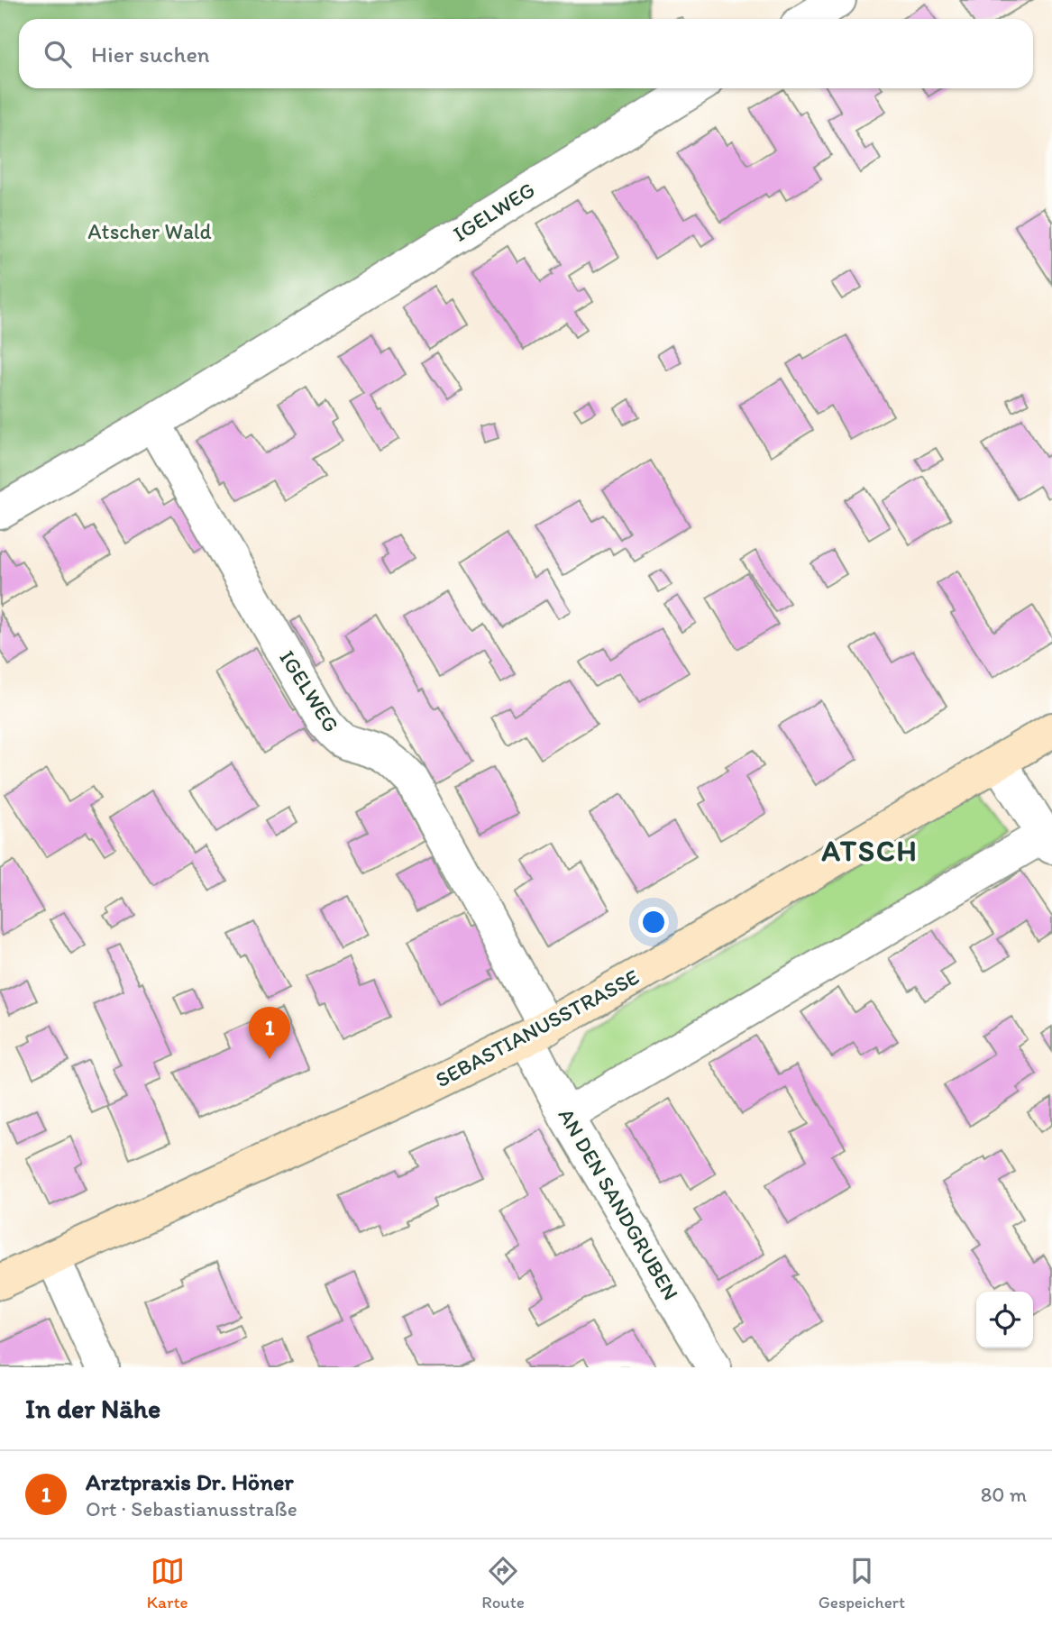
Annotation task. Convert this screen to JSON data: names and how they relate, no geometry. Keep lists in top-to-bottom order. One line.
{"streets":{"main road":["SEBASTIANUSSTRASSE"],"street":["IGELWEG","AN DEN SANDGRUBEN"]},"crossings":[["IGELWEG","SEBASTIANUSSTRASSE"],["IGELWEG","AN DEN SANDGRUBEN"],["SEBASTIANUSSTRASSE","AN DEN SANDGRUBEN"]],"districts":["ATSCH"],"parks":["Atscher Wald"],"page":{"search":"Hier suchen","pins":"1","heading":"In der Nähe","list":[{"mark":"1","name":"Arztpraxis Dr. Höner","note":"Ort · Sebastianusstraße","value":"80 m"}],"nav":["Karte","Route","Gespeichert"]}}
